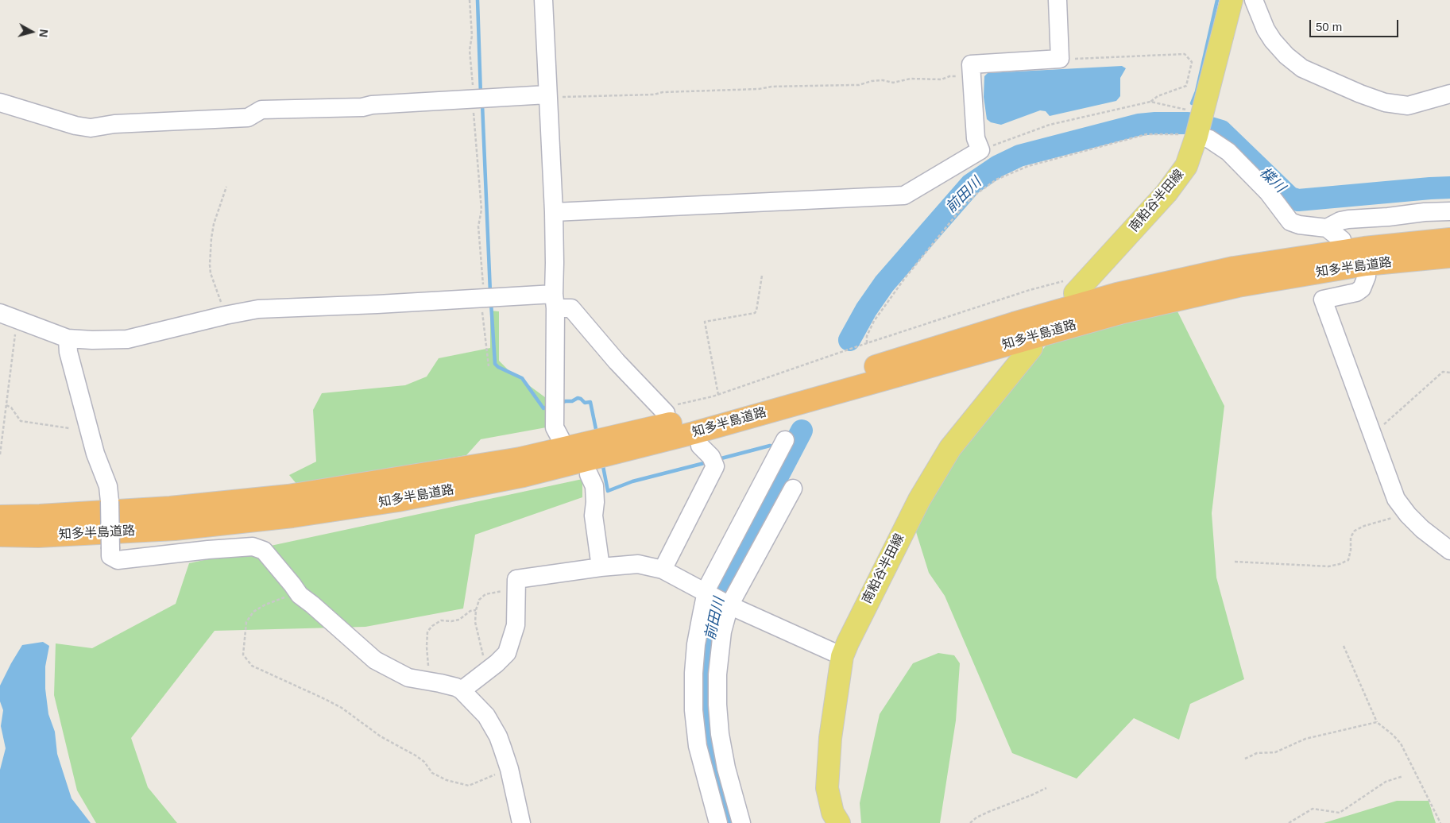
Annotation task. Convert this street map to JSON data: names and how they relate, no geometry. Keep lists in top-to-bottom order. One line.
{"streets":{"highway":["知多半島道路"],"main road":["南粕谷半田線"]},"water":["楪川","前田川"],"scale_bar":"50 m","north":"right"}
